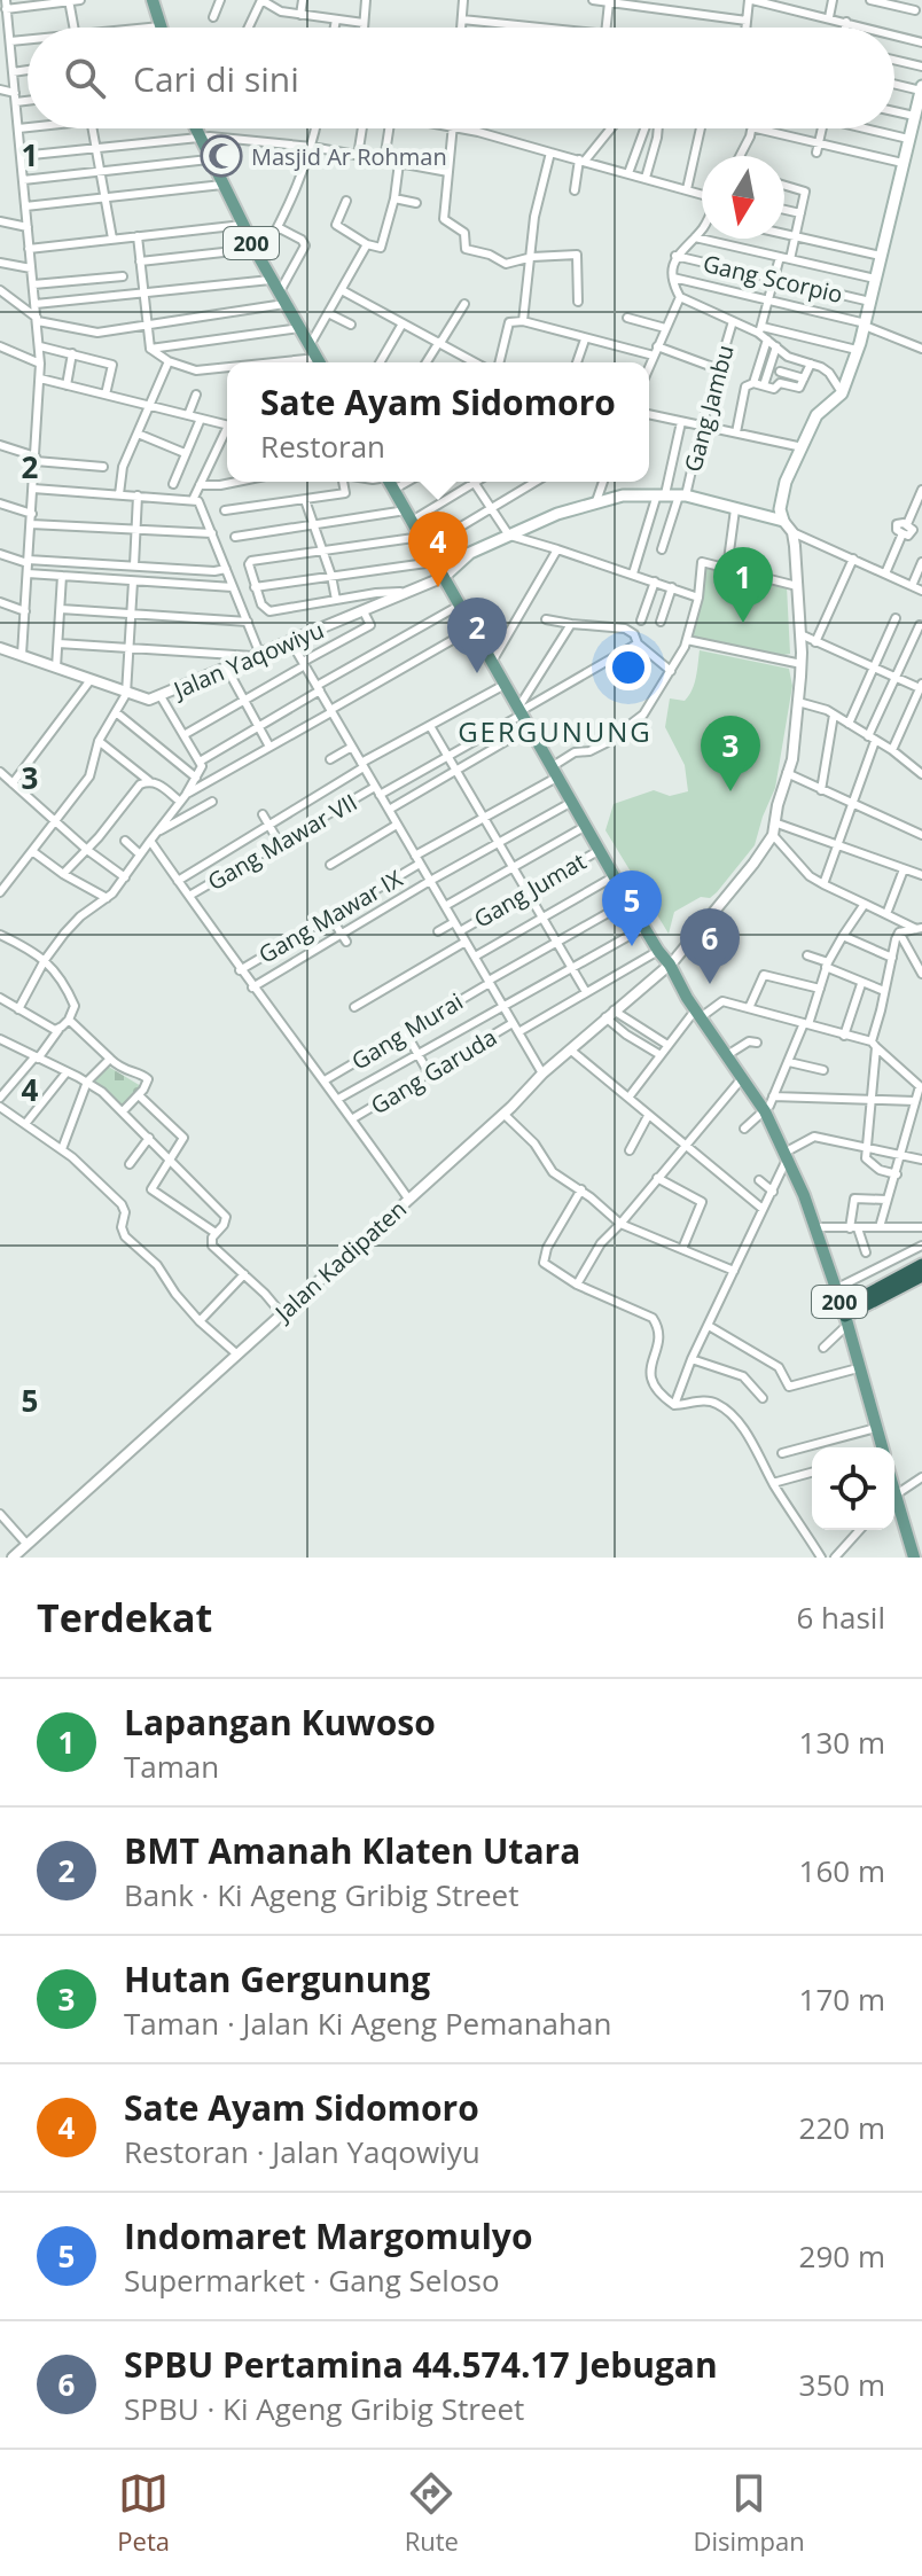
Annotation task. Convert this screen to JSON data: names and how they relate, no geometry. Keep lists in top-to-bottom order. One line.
{"streets":{"main road":["200"],"street":["Gang Scorpio","Gang Jambu","Jalan Yaqowiyu","Gang Mawar VII","Gang Jumat","Gang Mawar IX","Gang Murai","Gang Garuda","Jalan Kadipaten"]},"crossings":[["200","Jalan Yaqowiyu"],["200","Gang Mawar VII"],["200","Gang Jumat"],["200","Gang Mawar IX"],["200","Gang Murai"],["200","Jalan Kadipaten"]],"districts":["GERGUNUNG"],"places":{"mosque":["Masjid Ar Rohman"]},"north":"bottom","page":{"search":"Cari di sini","popup":["Sate Ayam Sidomoro","Restoran"],"pins":["4","1","2","3","5","6"],"heading":["Terdekat","6 hasil"],"list":[{"mark":"1","name":"Lapangan Kuwoso","note":"Taman","value":"130 m"},{"mark":"2","name":"BMT Amanah Klaten Utara","note":"Bank · Ki Ageng Gribig Street","value":"160 m"},{"mark":"3","name":"Hutan Gergunung","note":"Taman · Jalan Ki Ageng Pemanahan","value":"170 m"},{"mark":"4","name":"Sate Ayam Sidomoro","note":"Restoran · Jalan Yaqowiyu","value":"220 m"},{"mark":"5","name":"Indomaret Margomulyo","note":"Supermarket · Gang Seloso","value":"290 m"},{"mark":"6","name":"SPBU Pertamina 44.574.17 Jebugan","note":"SPBU · Ki Ageng Gribig Street","value":"350 m"}],"nav":["Peta","Rute","Disimpan"]},"grid":{"rows":["1","2","3","4","5"]}}
